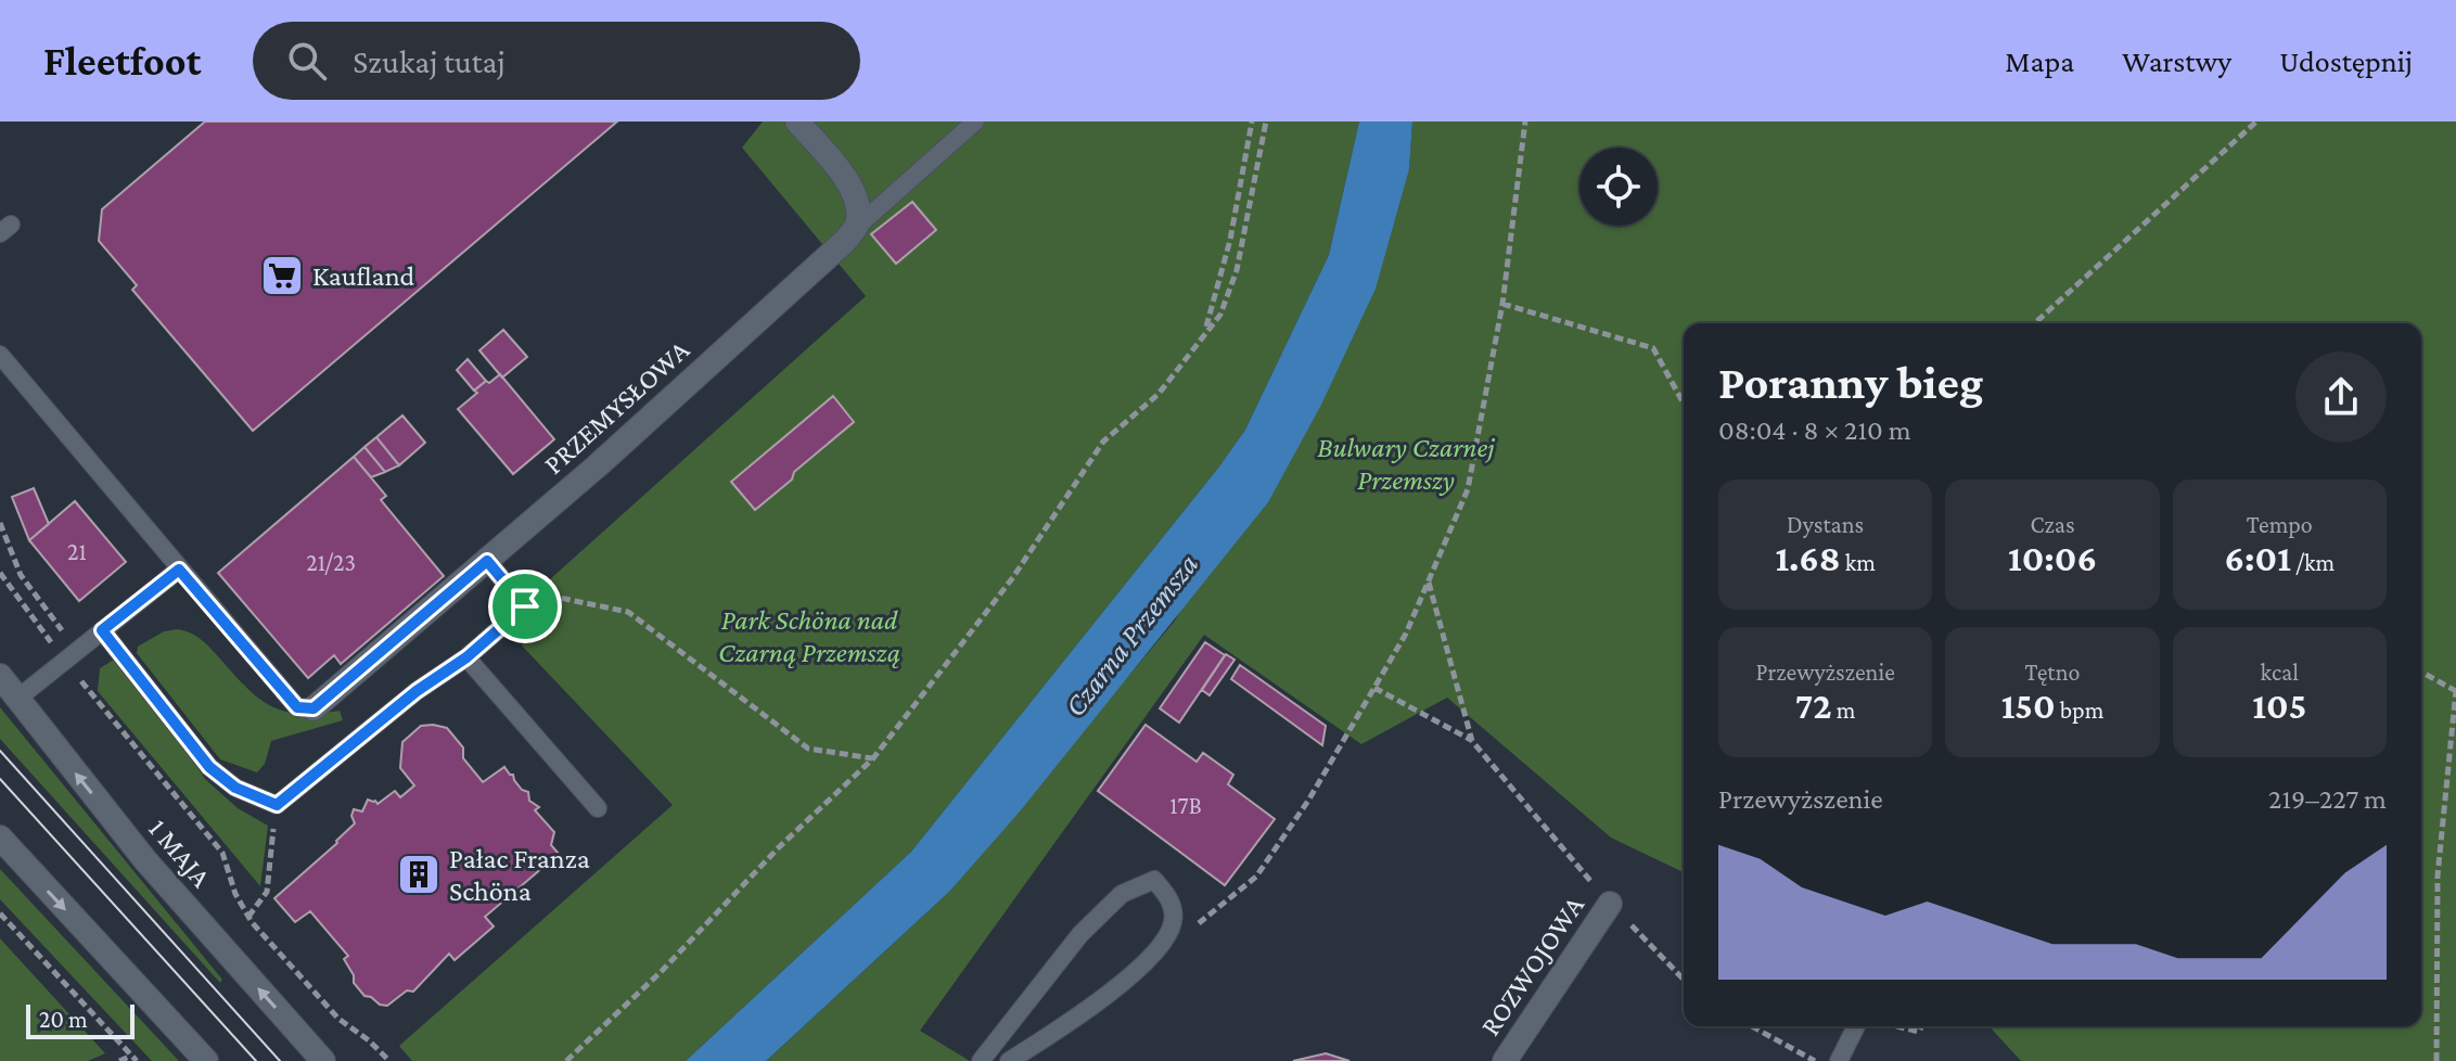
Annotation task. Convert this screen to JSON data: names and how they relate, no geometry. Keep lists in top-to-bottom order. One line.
{"streets":{"street":["PRZEMYSŁOWA","1 MAJA","ROZWOJOWA"]},"water":["Czarna Przemsza"],"parks":["Bulwary Czarnej Przemszy","Park Schöna nad Czarną Przemszą"],"places":{"supermarket":["Kaufland"],"building":["Pałac Franza Schöna"]},"house_numbers":["21","21/23","17B"],"scale_bar":"20 m","page":{"header":"Fleetfoot","search":"Szukaj tutaj","nav":["Mapa","Warstwy","Udostępnij"],"heading":["Poranny bieg","08:04 · 8 × 210 m"],"stats":[["Dystans","1.68 km"],["Czas","10:06"],["Tempo","6:01 /km"],["Przewyższenie","72 m"],["Tętno","150 bpm"],["kcal","105"]],"chart":["Przewyższenie","219–227 m"],"scale":"20 m"}}
